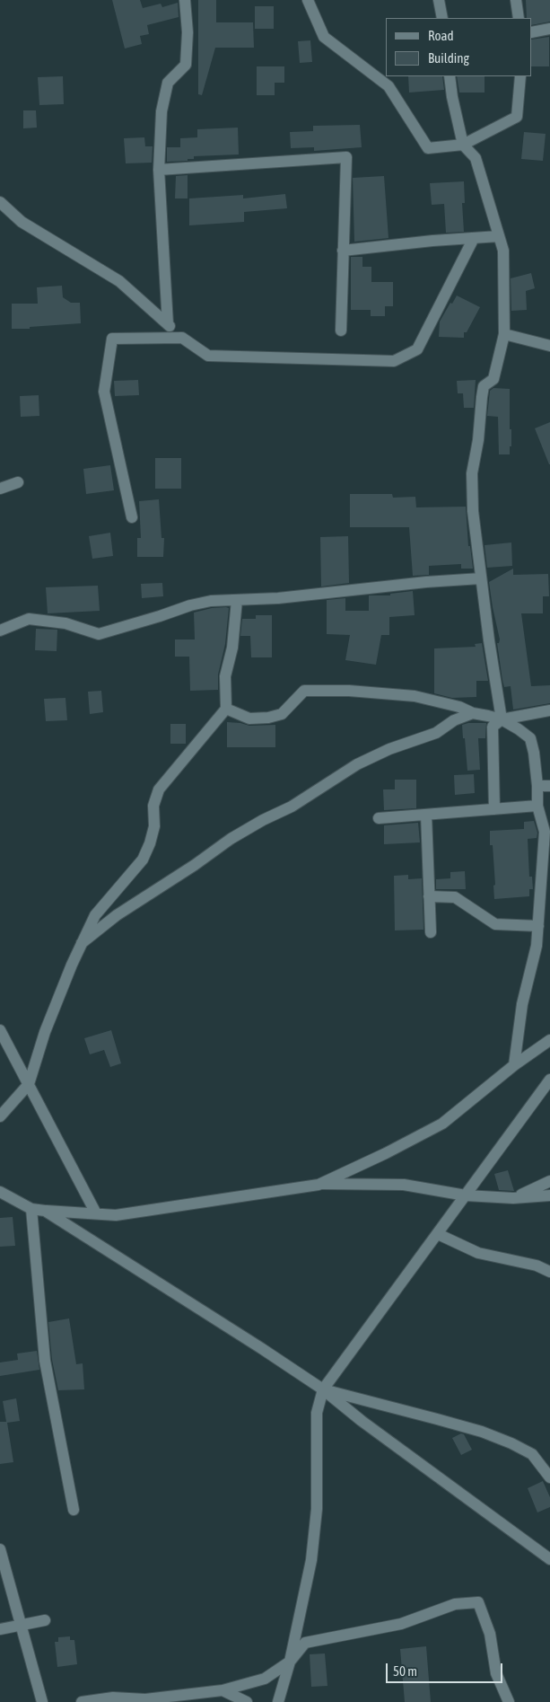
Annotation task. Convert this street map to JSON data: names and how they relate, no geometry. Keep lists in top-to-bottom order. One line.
{"legend":["Road","Building"],"scale_bar":"50 m"}
